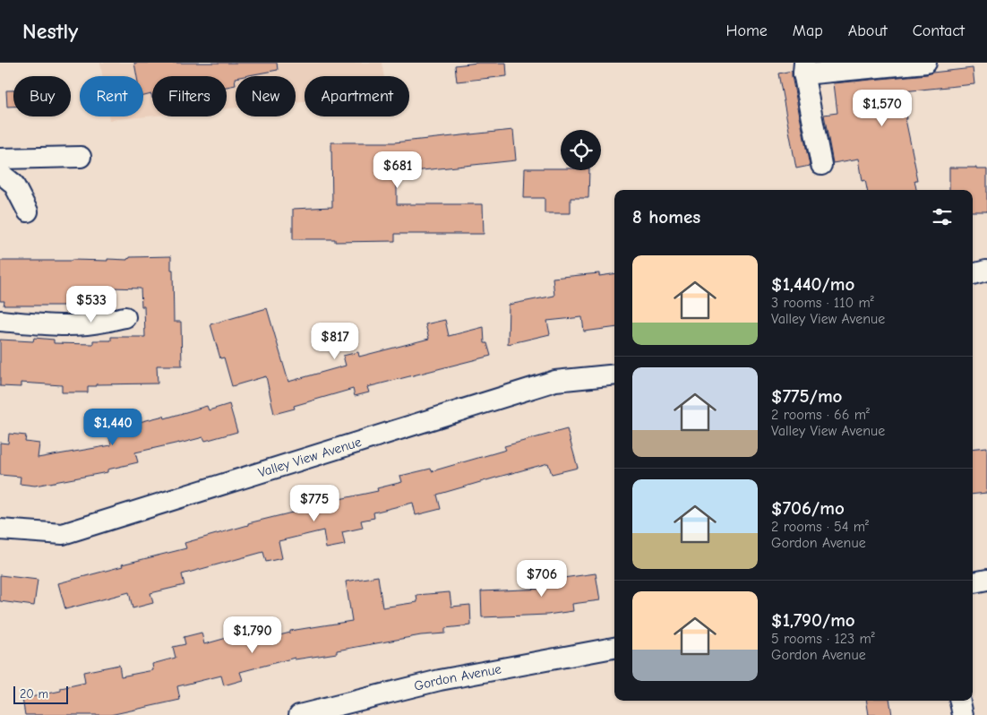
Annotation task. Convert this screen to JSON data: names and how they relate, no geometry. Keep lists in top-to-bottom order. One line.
{"streets":{"street":["Valley View Avenue","Gordon Avenue"]},"scale_bar":"20 m","page":{"header":"Nestly","nav":["Home","Map","About","Contact"],"chip":["Buy","Rent","Filters","New","Apartment"],"price":["$1,570","$681","$533","$817","$1,440","$775","$706","$1,790"],"heading":"8 homes","list":[{"name":"$1,440/mo","note":"3 rooms · 110 m² · Valley View Avenue"},{"name":"$775/mo","note":"2 rooms · 66 m² · Valley View Avenue"},{"name":"$706/mo","note":"2 rooms · 54 m² · Gordon Avenue"},{"name":"$1,790/mo","note":"5 rooms · 123 m² · Gordon Avenue"}],"scale":"20 m"}}
